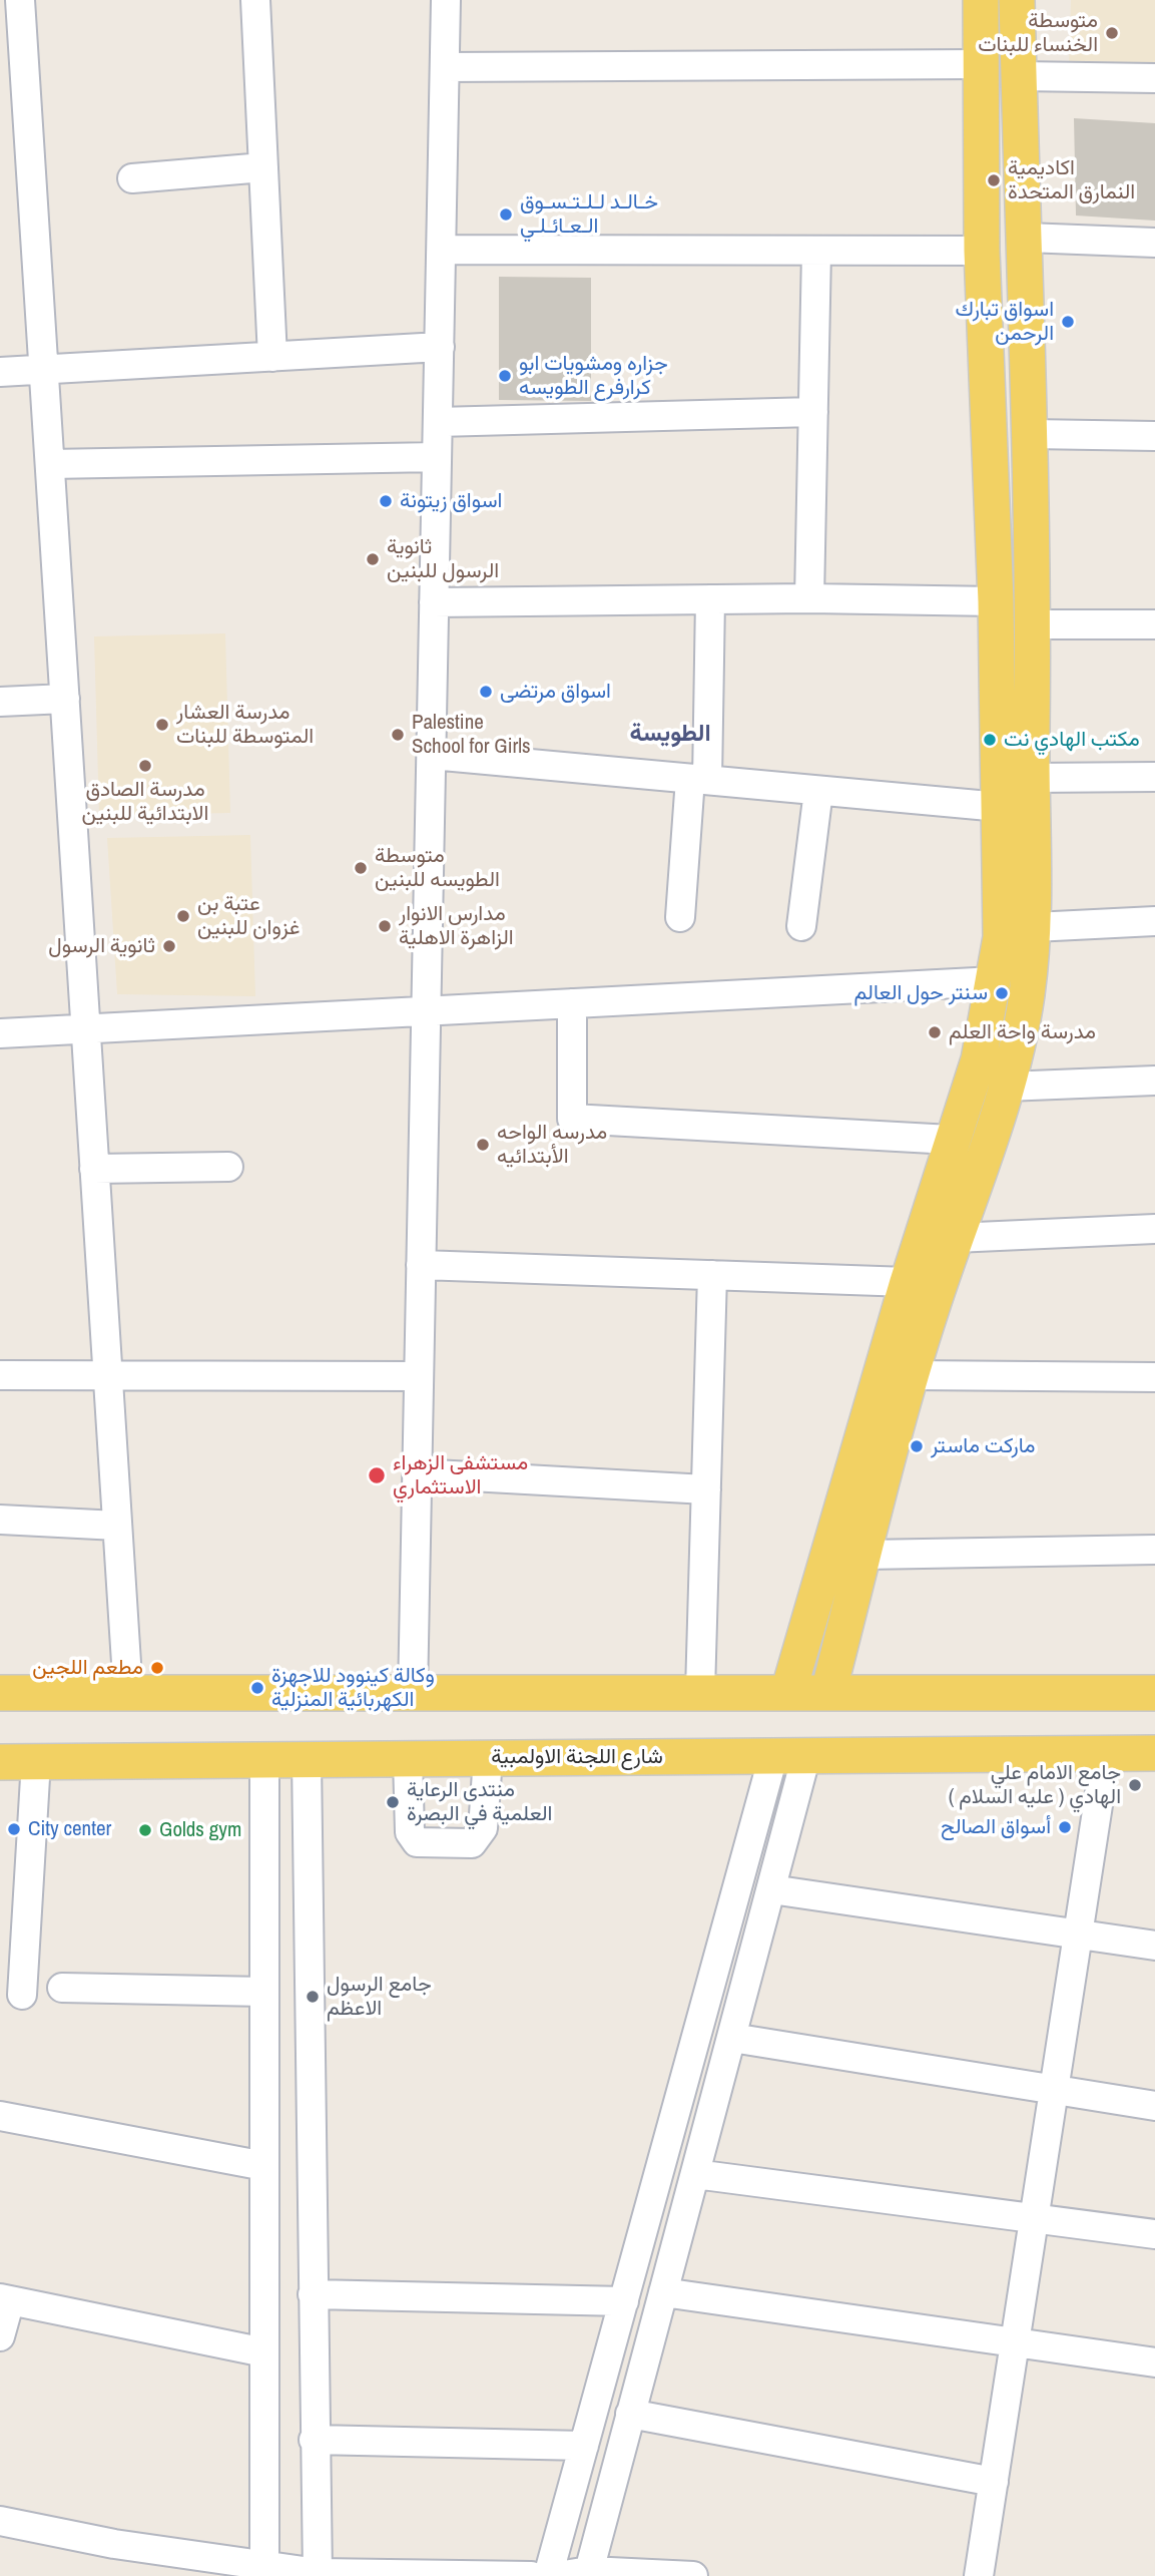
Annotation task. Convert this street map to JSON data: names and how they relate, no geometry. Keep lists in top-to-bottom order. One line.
{"streets":{"main road":["شارع اللجنة الاولمبية"]},"districts":["الطويسة"],"places":["متوسطة الخنساء للبنات","اكاديمية النمارق المتحدة","خـالـد لـلـتـسـوق الـعـائـلـي","اسواق تبارك الرحمن","جزاره ومشويات ابو كرارفرع الطويسه","اسواق زيتونة","ثانوية الرسول للبنين","اسواق مرتضى","مدرسة العشار المتوسطة للبنات","Palestine School for Girls","مكتب الهادي نت","مدرسة الصادق الابتدائية للبنين","متوسطة الطويسه للبنين","عتبة بن غزوان للبنين","مدارس الانوار الزاهرة الاهلية","ثانوية الرسول","سنتر حول العالم","مدرسة واحة العلم","مدرسه الواحه الأبتدائيه","ماركت ماستر","مستشفى الزهراء الاستثماري","مطعم اللجين","وكالة كينوود للاجهزة الكهربائية المنزلية","جامع الامام علي الهادي ( عليه السلام )","منتدى الرعاية العلمية في البصرة","أسواق الصالح","City center","Golds gym","جامع الرسول الاعظم"]}
